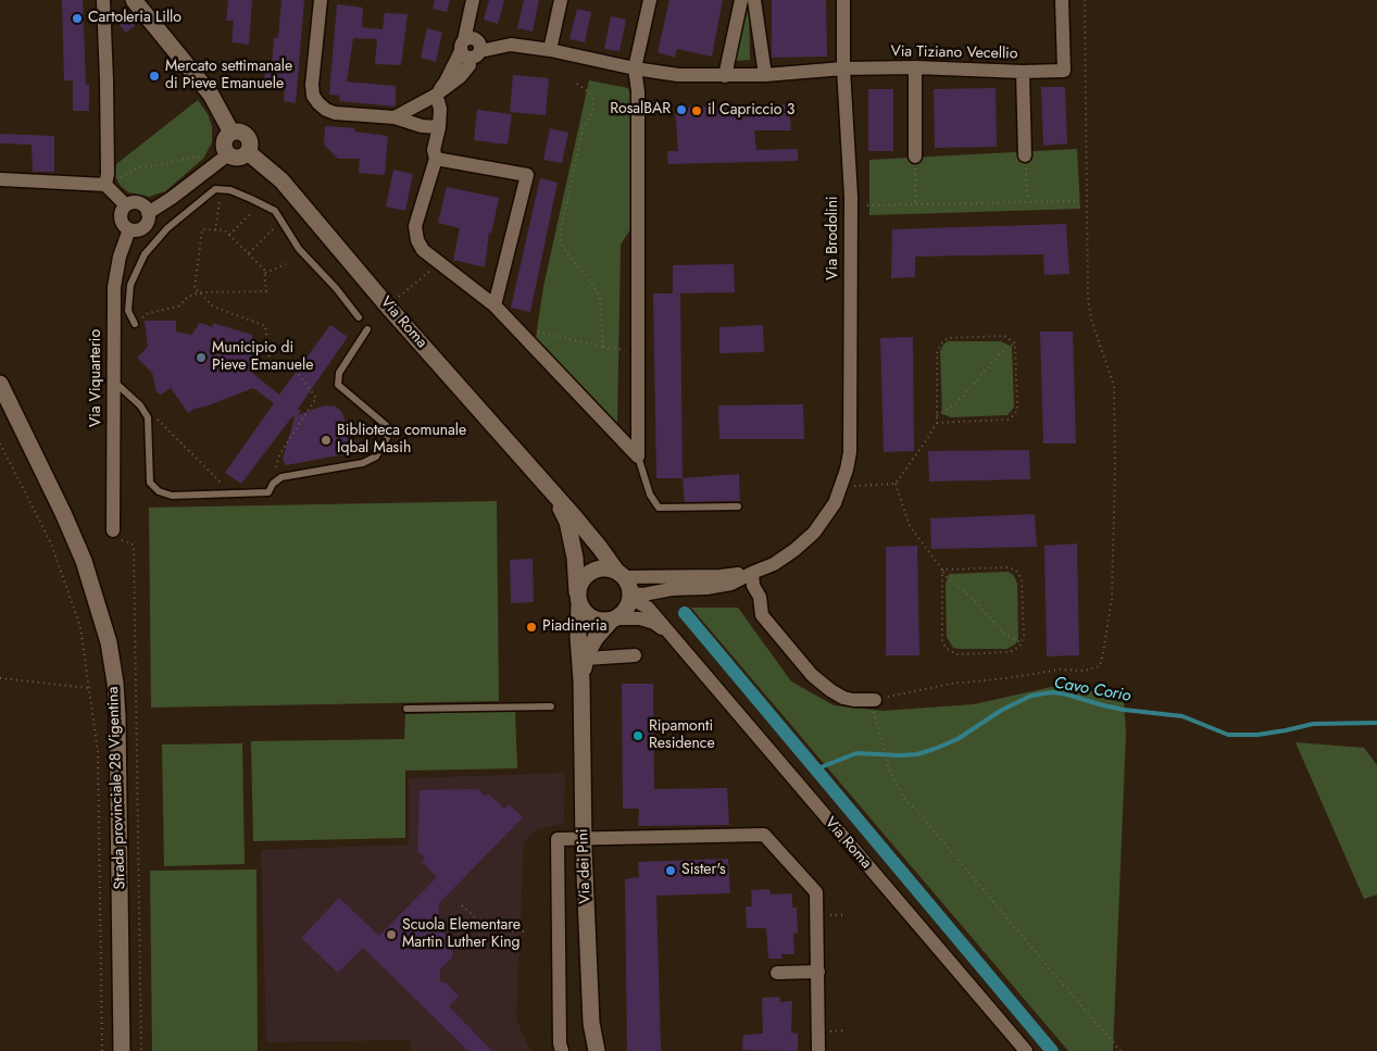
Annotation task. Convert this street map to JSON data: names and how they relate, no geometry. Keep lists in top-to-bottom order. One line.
{"streets":{"street":["Via Tiziano Vecellio","Via Brodolini","Via Roma","Via Viquarterio","Strada provinciale 28 Vigentina","Via dei Pini"]},"crossings":[["Via Tiziano Vecellio","Via Brodolini"],["Via Brodolini","Via Roma"],["Via Brodolini","Via dei Pini"],["Via Roma","Via dei Pini"]],"water":["Cavo Corio"],"places":["Cartoleria Lillo","Mercato settimanale di Pieve Emanuele","RosalBAR","il Capriccio 3","Municipio di Pieve Emanuele","Biblioteca comunale Iqbal Masih","Piadineria","Ripamonti Residence","Sister's","Scuola Elementare Martin Luther King"]}
